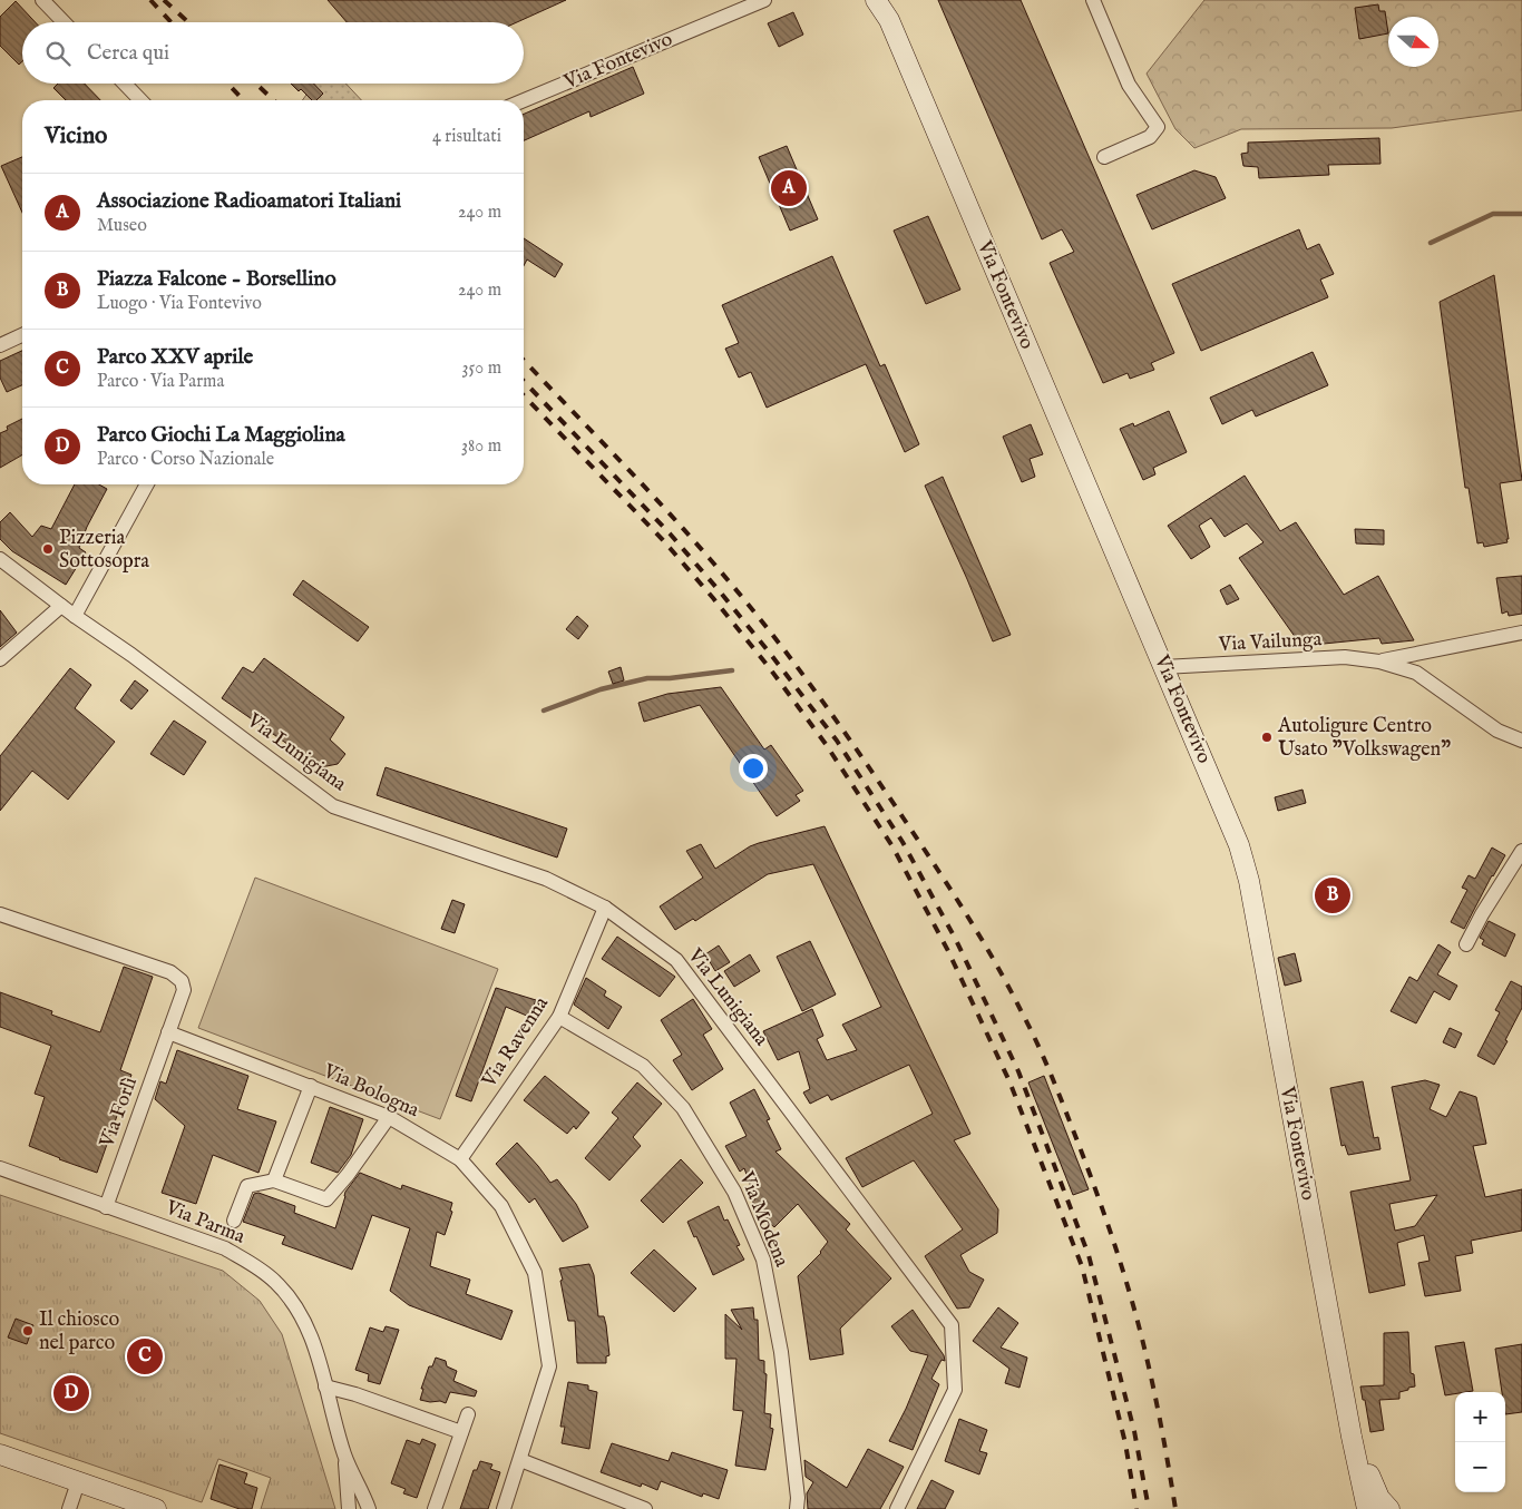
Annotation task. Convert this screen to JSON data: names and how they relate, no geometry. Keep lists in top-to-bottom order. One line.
{"streets":{"street":["Via Fontevivo","Via Vailunga","Via Lunigiana","Via Ravenna","Via Bologna","Via Forlì","Via Modena","Via Parma"]},"crossings":[["Via Fontevivo","Via Vailunga"],["Via Lunigiana","Via Ravenna"],["Via Ravenna","Via Bologna"],["Via Ravenna","Via Modena"],["Via Bologna","Via Forlì"],["Via Forlì","Via Parma"]],"places":["Pizzeria Sottosopra","Autoligure Centro Usato \"Volkswagen\"","Il chiosco nel parco"],"north":"right","page":{"search":"Cerca qui","heading":["Vicino","4 risultati"],"pins":["A","B","C","D"],"list":[{"mark":"A","name":"Associazione Radioamatori Italiani","note":"Museo","value":"240 m"},{"mark":"B","name":"Piazza Falcone - Borsellino","note":"Luogo · Via Fontevivo","value":"240 m"},{"mark":"C","name":"Parco XXV aprile","note":"Parco · Via Parma","value":"350 m"},{"mark":"D","name":"Parco Giochi La Maggiolina","note":"Parco · Corso Nazionale","value":"380 m"}],"map_buttons":["+","−"]}}
